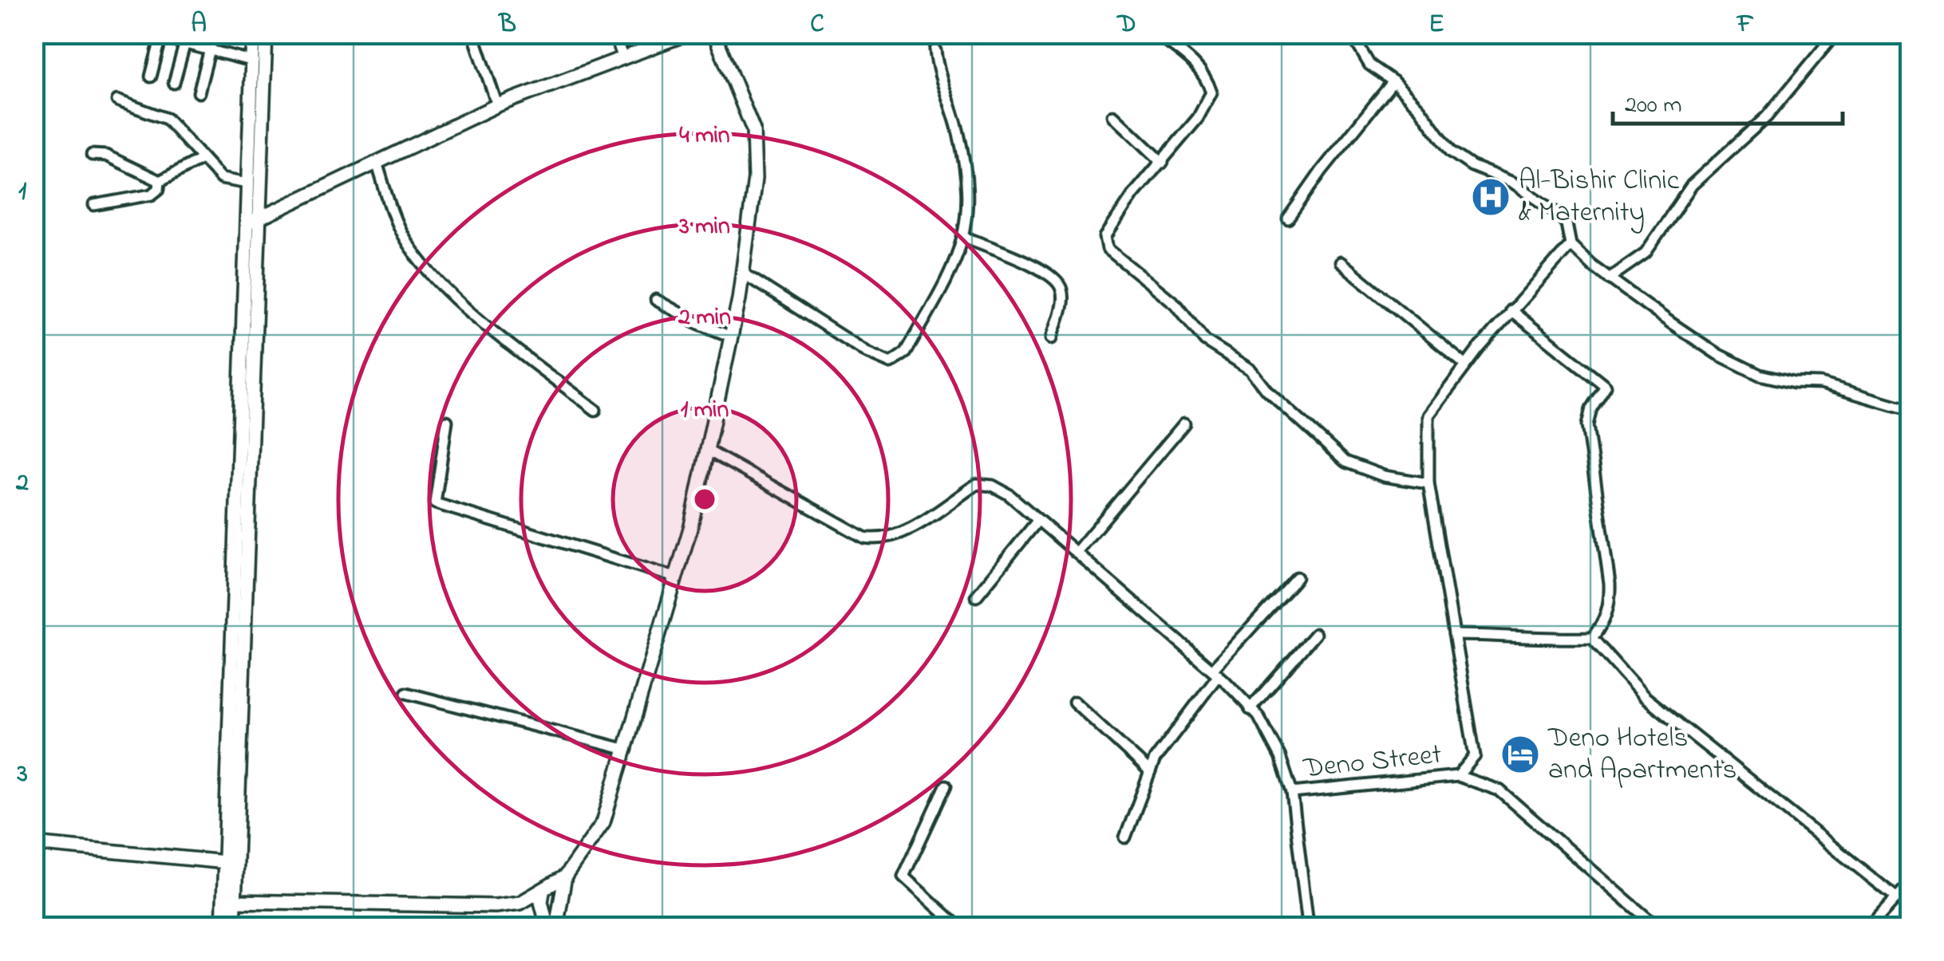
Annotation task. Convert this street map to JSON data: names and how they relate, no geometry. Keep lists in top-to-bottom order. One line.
{"streets":{"street":["Deno Street"]},"places":{"hospital":["Al-Bishir Clinic & Maternity"],"hotel":["Deno Hotels and Apartments"]},"scale_bar":"200 m","grid":{"columns":["A","B","C","D","E","F"],"rows":["1","2","3"]},"rings":["4 min","3 min","2 min","1 min"]}
